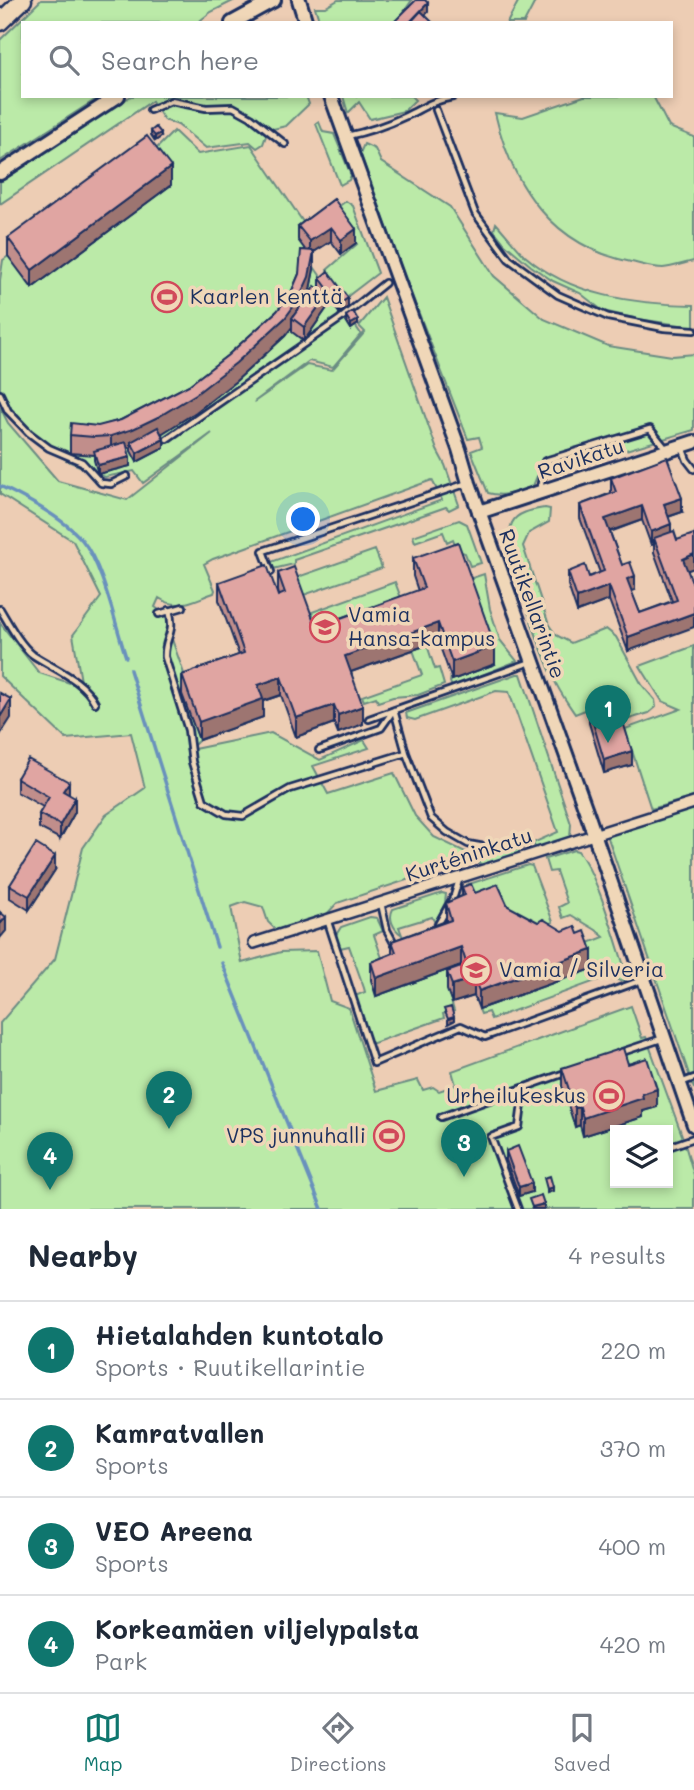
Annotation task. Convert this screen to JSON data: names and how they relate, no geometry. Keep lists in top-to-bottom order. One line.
{"streets":{"main road":["Ravikatu","Ruutikellarintie"],"street":["Kurténinkatu"]},"crossings":[["Ravikatu","Ruutikellarintie"],["Ruutikellarintie","Kurténinkatu"]],"places":{"sports":["Kaarlen kenttä","Urheilukeskus","VPS junnuhalli"],"school or university":["Vamia Hansa-kampus","Vamia / Silveria"]},"page":{"search":"Search here","pins":["1","2","3","4"],"heading":["Nearby","4 results"],"list":[{"mark":"1","name":"Hietalahden kuntotalo","note":"Sports · Ruutikellarintie","value":"220 m"},{"mark":"2","name":"Kamratvallen","note":"Sports","value":"370 m"},{"mark":"3","name":"VEO Areena","note":"Sports","value":"400 m"},{"mark":"4","name":"Korkeamäen viljelypalsta","note":"Park","value":"420 m"}],"nav":["Map","Directions","Saved"]}}
